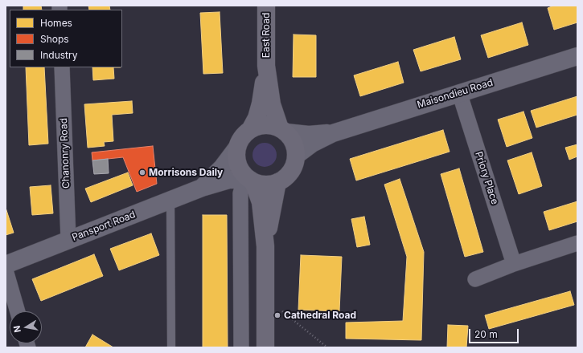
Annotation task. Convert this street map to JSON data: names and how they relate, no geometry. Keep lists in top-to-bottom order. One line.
{"streets":{"highway":["East Road"],"street":["Maisondieu Road","Chanonry Road","Priory Place","Pansport Road"]},"crossings":[["Maisondieu Road","Priory Place"],["Chanonry Road","Pansport Road"]],"places":["Morrisons Daily","Cathedral Road"],"legend":["Homes","Shops","Industry"],"scale_bar":"20 m","north":"left"}
